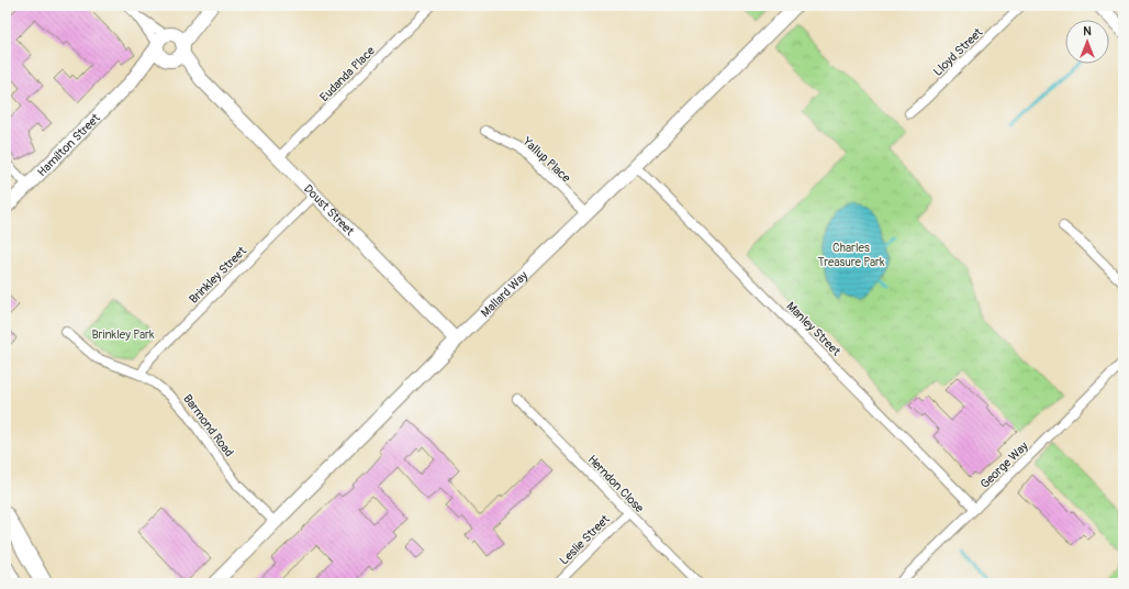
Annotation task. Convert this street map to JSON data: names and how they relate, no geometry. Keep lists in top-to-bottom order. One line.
{"streets":{"street":["Lloyd Street","Eudanda Place","Hamilton Street","Yallup Place","Doust Street","Brinkley Street","Mallard Way","Manley Street","Barmond Road","George Way","Herndon Close","Leslie Street"]},"crossings":[["Eudanda Place","Doust Street"],["Hamilton Street","Doust Street"],["Yallup Place","Mallard Way"],["Doust Street","Brinkley Street"],["Doust Street","Mallard Way"],["Brinkley Street","Barmond Road"],["Mallard Way","Manley Street"],["Mallard Way","Barmond Road"],["Manley Street","George Way"],["Herndon Close","Leslie Street"]],"parks":["Charles Treasure Park","Brinkley Park"],"north":"top"}
